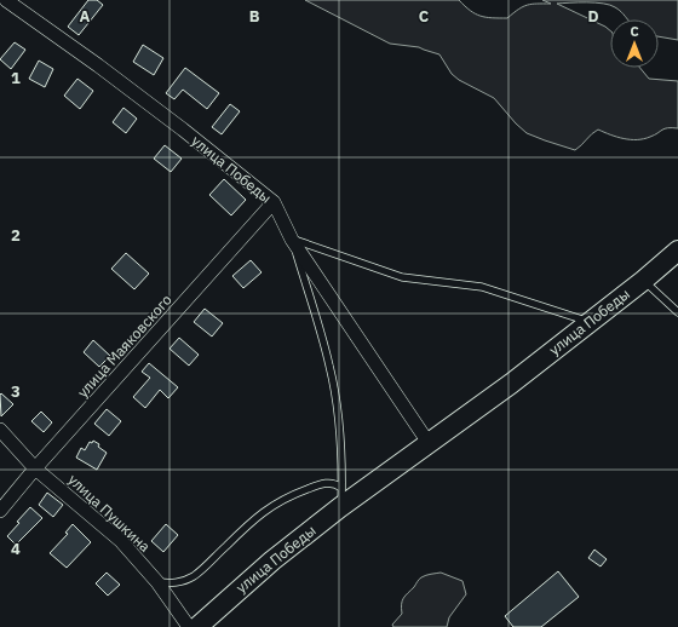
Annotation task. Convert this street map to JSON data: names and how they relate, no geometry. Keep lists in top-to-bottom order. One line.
{"streets":{"street":["улица Победы","улица Маяковского","улица Пушкина"]},"crossings":[["улица Победы","улица Маяковского"],["улица Маяковского","улица Пушкина"]],"north":"top","grid":{"columns":["A","B","C","D"],"rows":["1","2","3","4"]}}
